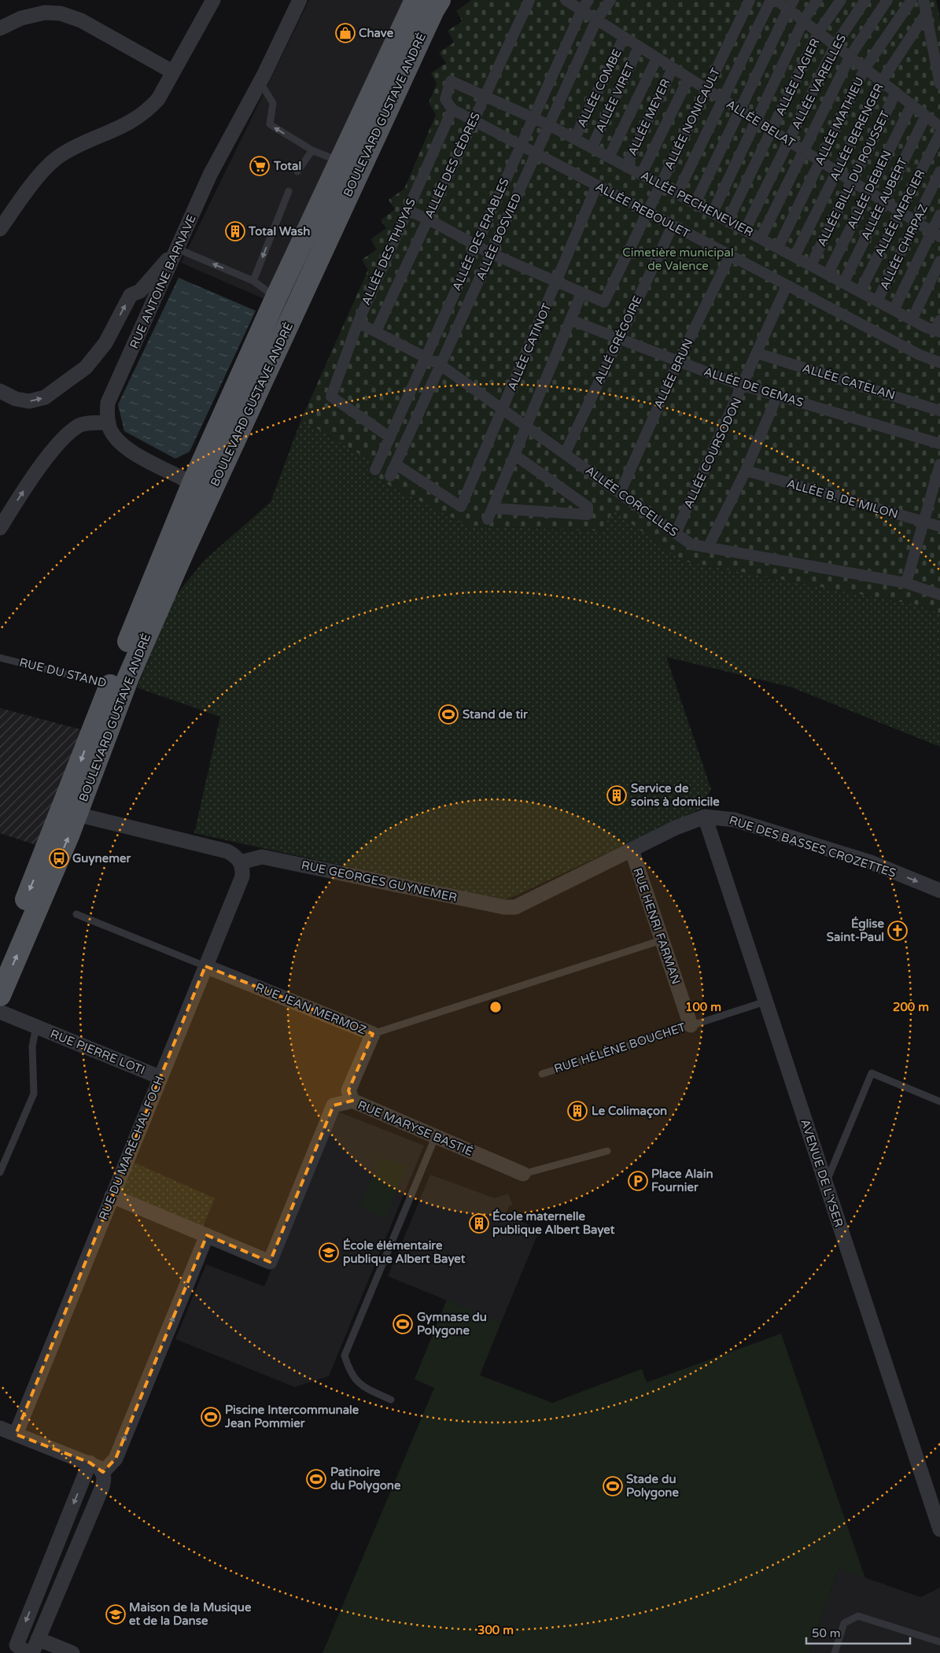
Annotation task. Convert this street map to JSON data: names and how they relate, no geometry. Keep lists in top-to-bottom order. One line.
{"streets":{"main road":["BOULEVARD GUSTAVE ANDRÉ"],"street":["ALLÉE LAGIER","ALLÉE VAREILLES","ALLÉE COMBE","ALLÉE VIRET","ALLÉE MEYER","ALLÉE NONICAULT","ALLÉE MATHIEU","ALLÉE BELAT","ALLÉE BERENGER","ALLÉE DES CÈDRES","ALLÉE BILL. DU ROUSSET","ALLÉE DEBIEN","ALLÉE AUBERT","ALLÉE PECHENEVIER","ALLÉE REBOULET","ALLÉE MERCIER","ALLÉE DES ERABLES","ALLÉE BOSVIED","ALLÉE CHIRPAZ","ALLÉE DES THUYAS","RUE ANTOINE BARNAVE","ALLÉ GRÉGOIRE","ALLÉE CATINOT","ALLÉE BRUN","ALLÉE CATELAN","ALLÉE DE GEMAS","ALLÉE COURSODON","ALLÉE B. DE MILON","ALLÉE CORCELLES","RUE DES BASSES CROZETTES","RUE GEORGES GUYNEMER","RUE HENRI FARMAN","RUE JEAN MERMOZ","RUE PIERRE LOTI","RUE MARYSE BASTIÉ","RUE DU MARÉCHAL FOCH","AVENUE DE L'YSER"],"lane":["RUE DU STAND","RUE HÉLÈNE BOUCHET"]},"crossings":[["ALLÉE LAGIER","ALLÉE BELAT"],["ALLÉE LAGIER","ALLÉE PECHENEVIER"],["ALLÉE VAREILLES","ALLÉE BELAT"],["ALLÉE VAREILLES","ALLÉE PECHENEVIER"],["ALLÉE COMBE","ALLÉE BELAT"],["ALLÉE COMBE","ALLÉE PECHENEVIER"],["ALLÉE VIRET","ALLÉE BELAT"],["ALLÉE VIRET","ALLÉE PECHENEVIER"],["BOULEVARD GUSTAVE ANDRÉ","RUE DU STAND"],["ALLÉE MEYER","ALLÉE BELAT"],["ALLÉE MEYER","ALLÉE PECHENEVIER"],["ALLÉE NONICAULT","ALLÉE BELAT"],["ALLÉE NONICAULT","ALLÉE PECHENEVIER"],["ALLÉE NONICAULT","ALLÉE REBOULET"],["ALLÉE MATHIEU","ALLÉE BELAT"],["ALLÉE MATHIEU","ALLÉE PECHENEVIER"],["ALLÉE BELAT","ALLÉE BERENGER"],["ALLÉE BELAT","ALLÉE BILL. DU ROUSSET"],["ALLÉE BELAT","ALLÉE DEBIEN"],["ALLÉE BELAT","ALLÉE AUBERT"],["ALLÉE BELAT","ALLÉE MERCIER"],["ALLÉE BELAT","ALLÉE DES ERABLES"],["ALLÉE BELAT","ALLÉE BOSVIED"],["ALLÉE BELAT","ALLÉE CHIRPAZ"],["ALLÉE BERENGER","ALLÉE PECHENEVIER"],["ALLÉE DES CÈDRES","ALLÉE PECHENEVIER"],["ALLÉE DES CÈDRES","ALLÉE REBOULET"],["ALLÉE DES CÈDRES","ALLÉE CORCELLES"],["ALLÉE BILL. DU ROUSSET","ALLÉE PECHENEVIER"],["ALLÉE DEBIEN","ALLÉE PECHENEVIER"],["ALLÉE AUBERT","ALLÉE PECHENEVIER"],["ALLÉE PECHENEVIER","ALLÉE REBOULET"],["ALLÉE PECHENEVIER","ALLÉE MERCIER"],["ALLÉE PECHENEVIER","ALLÉE DES ERABLES"],["ALLÉE PECHENEVIER","ALLÉE BOSVIED"],["ALLÉE PECHENEVIER","ALLÉE CHIRPAZ"],["ALLÉE PECHENEVIER","ALLÉE DES THUYAS"],["ALLÉE REBOULET","ALLÉE DES ERABLES"],["ALLÉE REBOULET","ALLÉE BOSVIED"],["ALLÉE REBOULET","ALLÉE DES THUYAS"],["ALLÉE REBOULET","ALLÉ GRÉGOIRE"],["ALLÉE REBOULET","ALLÉE CATINOT"],["ALLÉE REBOULET","ALLÉE BRUN"],["ALLÉE REBOULET","ALLÉE COURSODON"],["ALLÉE DES ERABLES","ALLÉE DES THUYAS"],["ALLÉE DES ERABLES","ALLÉE CORCELLES"],["ALLÉE BOSVIED","ALLÉE CATINOT"],["ALLÉE BOSVIED","ALLÉE CORCELLES"],["ALLÉE DES THUYAS","ALLÉE CORCELLES"],["ALLÉ GRÉGOIRE","ALLÉE DE GEMAS"],["ALLÉ GRÉGOIRE","ALLÉE CORCELLES"],["ALLÉE CATINOT","ALLÉE CORCELLES"],["ALLÉE BRUN","ALLÉE DE GEMAS"],["ALLÉE BRUN","ALLÉE CORCELLES"],["ALLÉE CATELAN","ALLÉE COURSODON"],["ALLÉE DE GEMAS","ALLÉE COURSODON"],["ALLÉE COURSODON","ALLÉE CORCELLES"],["RUE DES BASSES CROZETTES","RUE GEORGES GUYNEMER"],["RUE DES BASSES CROZETTES","AVENUE DE L'YSER"],["RUE GEORGES GUYNEMER","RUE HENRI FARMAN"],["RUE GEORGES GUYNEMER","RUE DU MARÉCHAL FOCH"],["RUE GEORGES GUYNEMER","AVENUE DE L'YSER"],["RUE HENRI FARMAN","RUE JEAN MERMOZ"],["RUE HENRI FARMAN","RUE HÉLÈNE BOUCHET"],["RUE JEAN MERMOZ","RUE MARYSE BASTIÉ"],["RUE JEAN MERMOZ","RUE DU MARÉCHAL FOCH"],["RUE HÉLÈNE BOUCHET","AVENUE DE L'YSER"],["RUE PIERRE LOTI","RUE DU MARÉCHAL FOCH"]],"one_way":["RUE DES BASSES CROZETTES"],"parks":["Cimetière municipal de Valence"],"places":{"shop":["Chave"],"supermarket":["Total"],"building":["Total Wash","Service de soins à domicile","Le Colimaçon","École maternelle publique Albert Bayet"],"sports":["Stand de tir","Gymnase du Polygone","Piscine Intercommunale Jean Pommier","Patinoire du Polygone","Stade du Polygone"],"bus stop":["Guynemer"],"church":["Église Saint-Paul"],"parking":["Place Alain Fournier"],"school or university":["École élémentaire publique Albert Bayet","Maison de la Musique et de la Danse"]},"scale_bar":"50 m","rings":["100 m","200 m","300 m"]}
